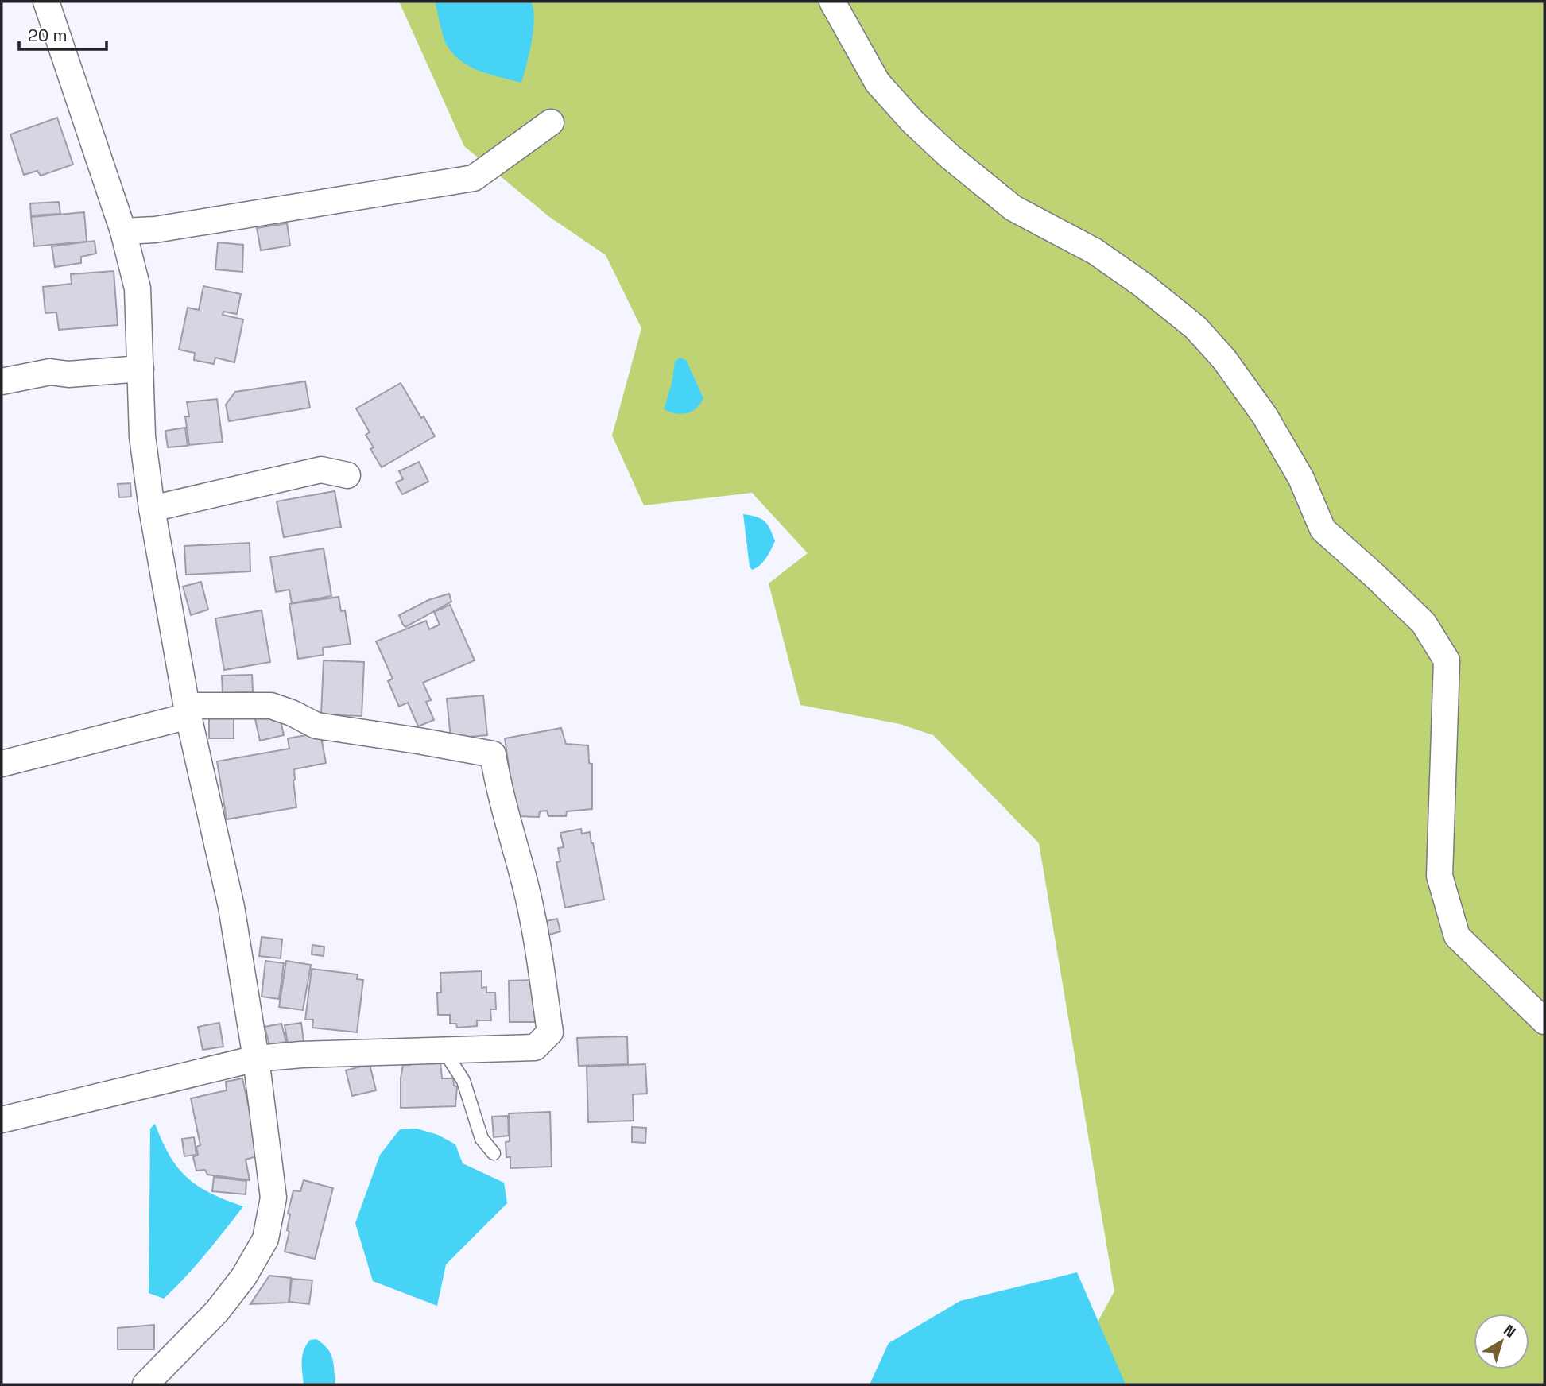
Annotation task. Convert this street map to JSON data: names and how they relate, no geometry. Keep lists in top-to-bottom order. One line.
{"scale_bar":"20 m","north":"top right"}
